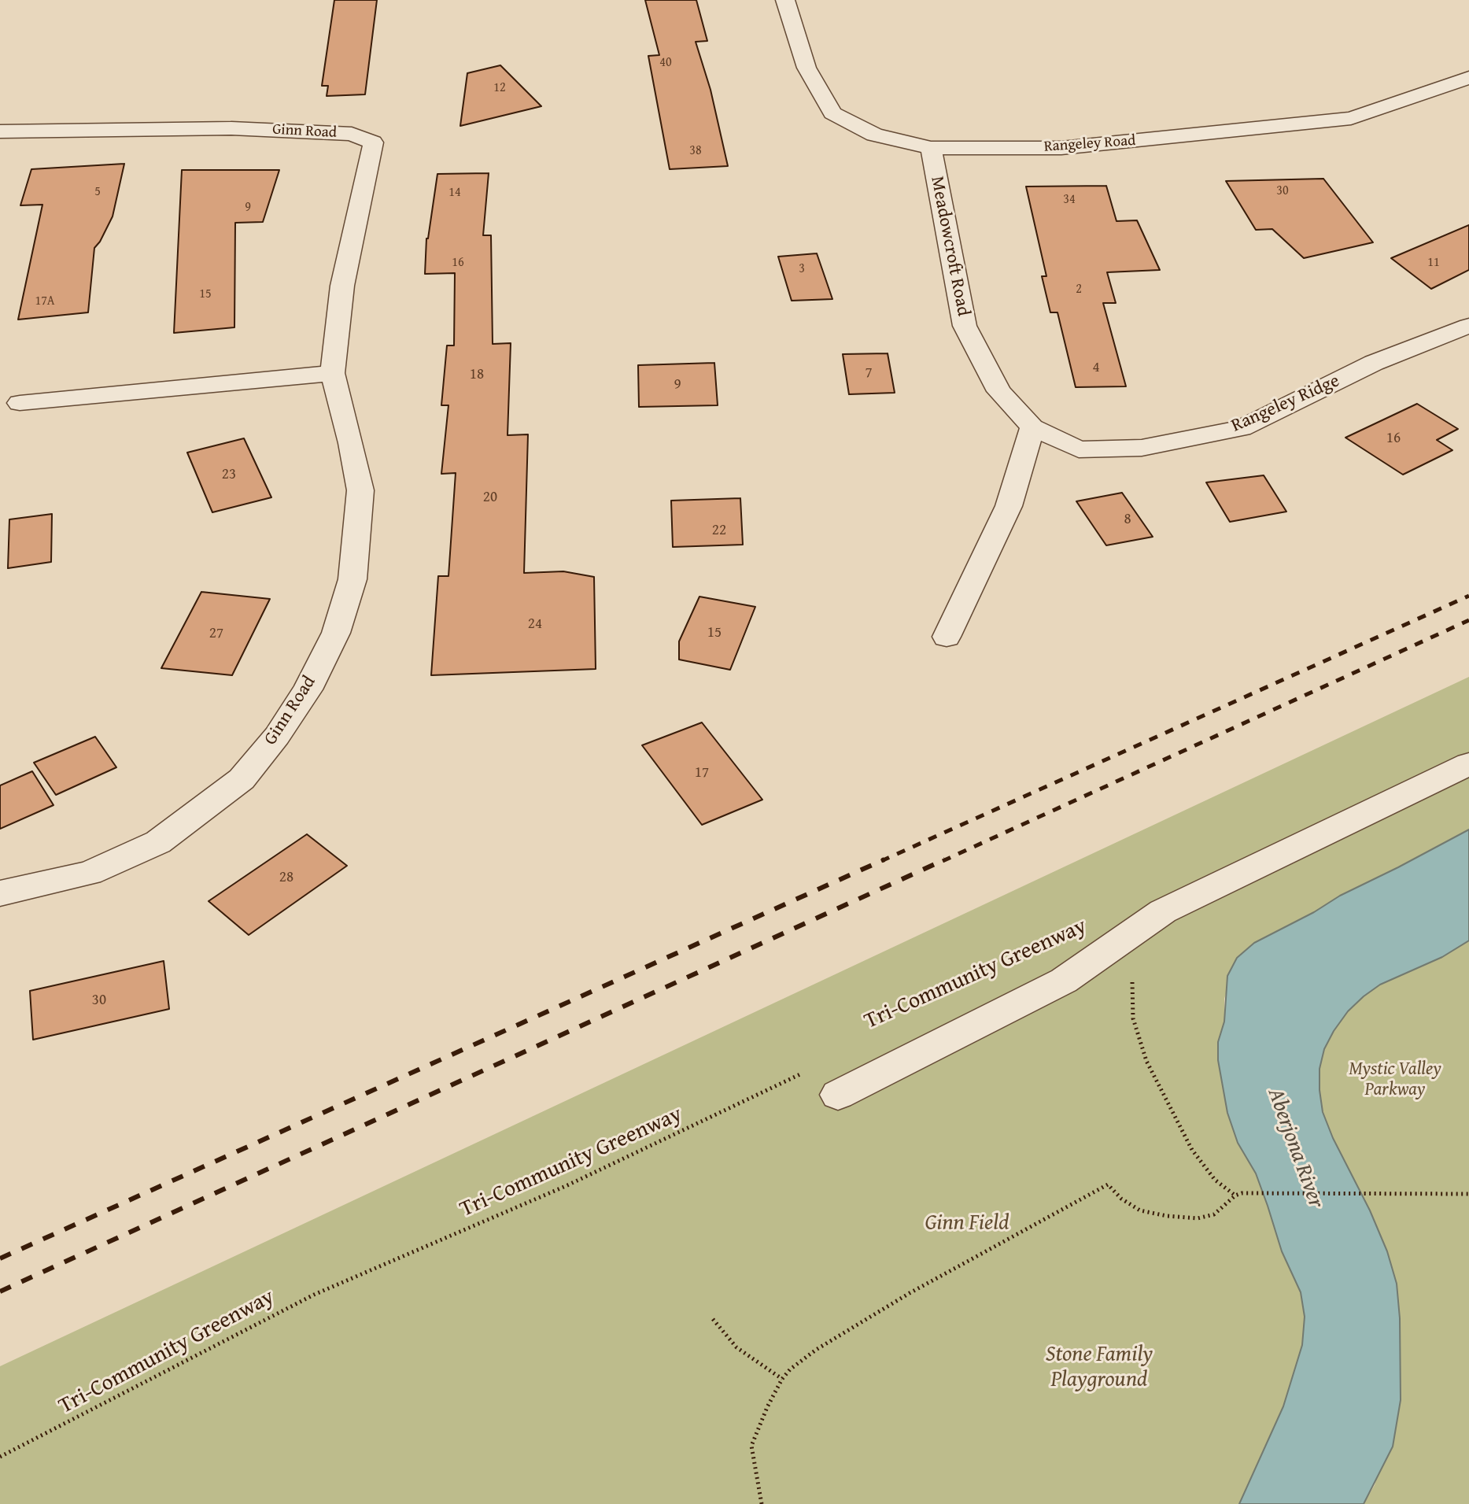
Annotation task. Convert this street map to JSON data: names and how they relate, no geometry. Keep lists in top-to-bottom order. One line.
{"streets":{"street":["Ginn Road","Rangeley Road","Meadowcroft Road","Rangeley Ridge"],"path":["Tri-Community Greenway"]},"crossings":[["Rangeley Road","Meadowcroft Road"],["Meadowcroft Road","Rangeley Ridge"]],"water":["Aberjona River"],"parks":["Mystic Valley Parkway","Ginn Field","Stone Family Playground"],"house_numbers":["40","12","38","30","5","14","34","9","16","11","3","2","15","17A","4","7","18","9","16","23","20","8","22","24","15","27","17","28","30"]}
